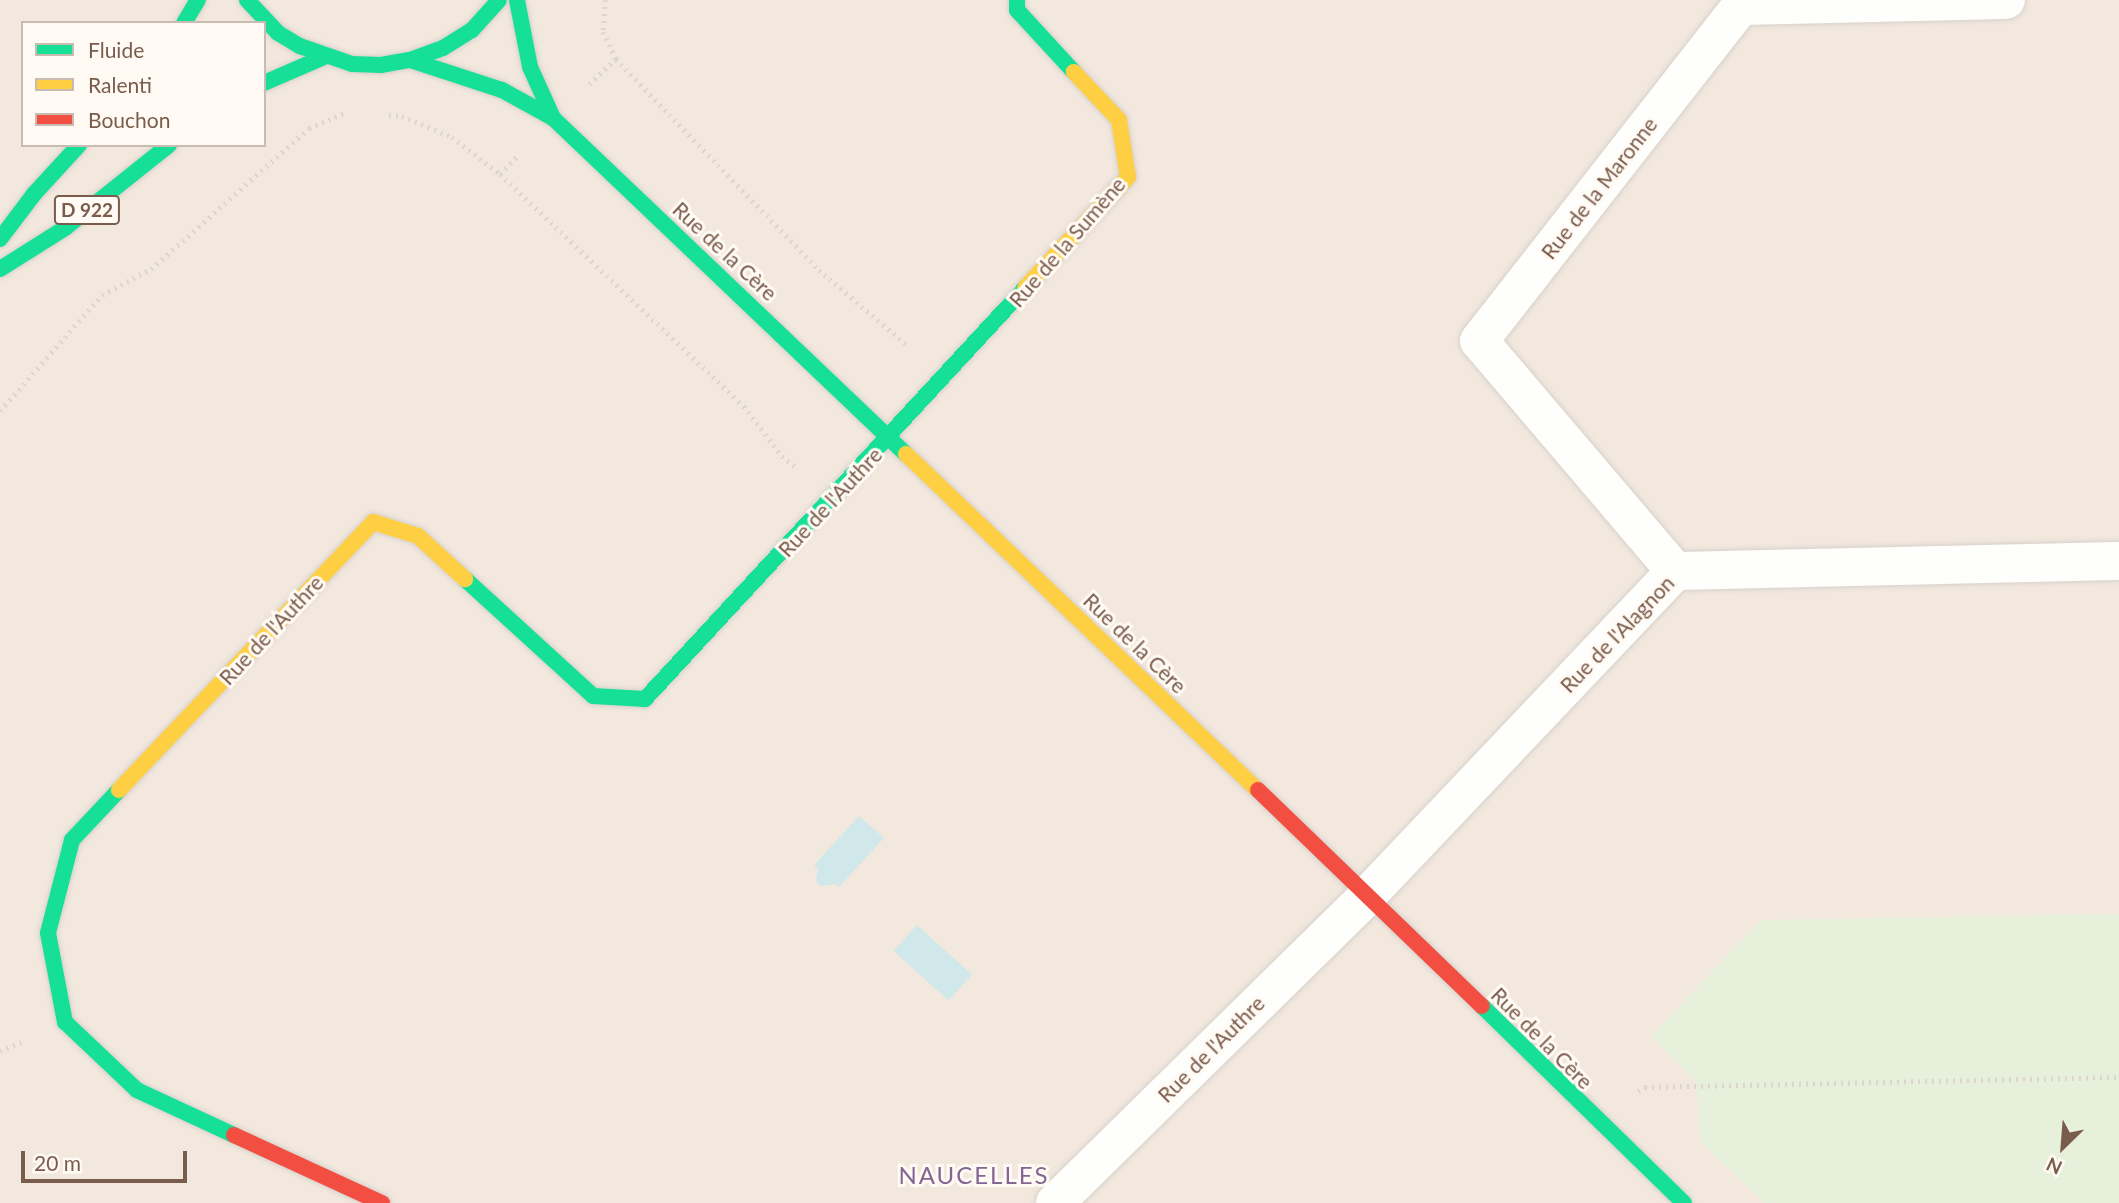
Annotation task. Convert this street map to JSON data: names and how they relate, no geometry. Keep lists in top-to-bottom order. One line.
{"streets":{"street":["Rue de la Maronne","D 922","Rue de la Sumène","Rue de la Cère","Rue de l'Authre","Rue de l'Alagnon"]},"crossings":[["Rue de la Maronne","Rue de l'Alagnon"],["Rue de la Sumène","Rue de la Cère"],["Rue de la Sumène","Rue de l'Authre"],["Rue de la Cère","Rue de l'Authre"],["Rue de la Cère","Rue de l'Alagnon"],["Rue de l'Authre","Rue de l'Alagnon"]],"districts":["NAUCELLES"],"legend":["Fluide","Ralenti","Bouchon"],"scale_bar":"20 m","north":"bottom left"}
